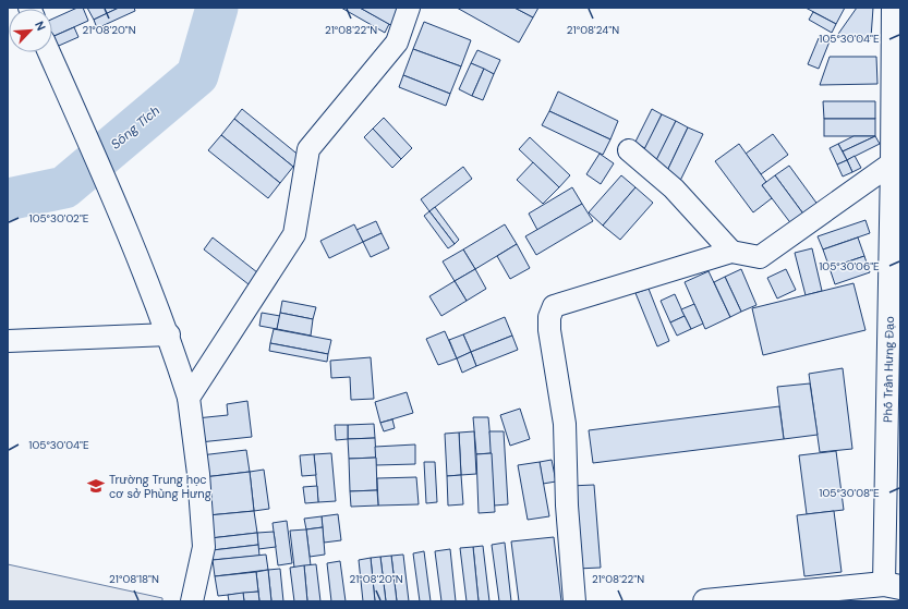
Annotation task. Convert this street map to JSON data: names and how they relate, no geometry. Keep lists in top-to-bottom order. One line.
{"streets":{"street":["Phố Trần Hưng Đạo"]},"water":["Sông Tích"],"places":{"school or university":["Trường Trung học cơ sở Phùng Hưng"]},"north":"top right","coordinates":["21°08'20\"N","21°08'22\"N","21°08'24\"N","105°30'04\"E","105°30'02\"E","105°30'06\"E","105°30'08\"E","21°08'18\"N"]}
